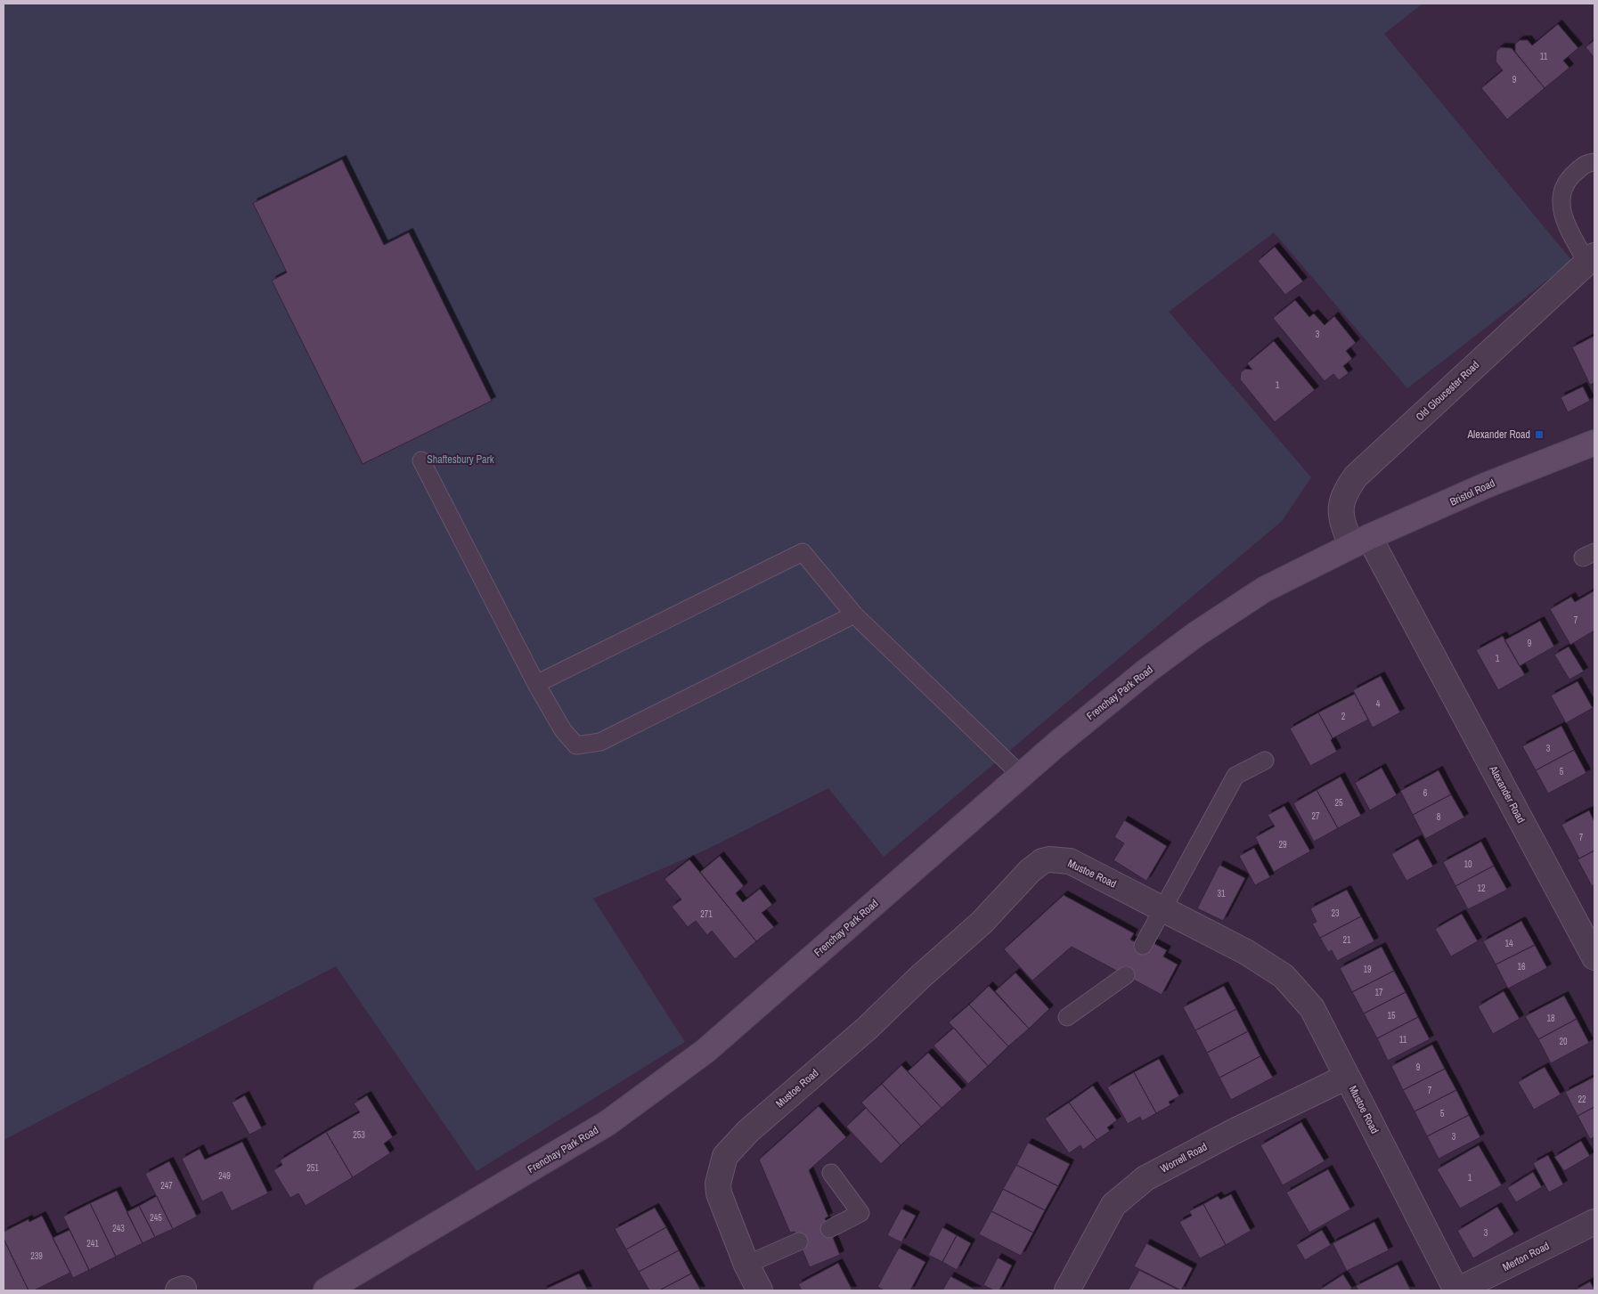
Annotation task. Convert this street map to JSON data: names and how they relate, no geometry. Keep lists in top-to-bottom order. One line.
{"streets":{"main road":["Bristol Road","Frenchay Park Road"],"street":["Old Gloucester Road","Alexander Road","Mustoe Road","Worrell Road","Merton Road"]},"crossings":[["Old Gloucester Road","Bristol Road"],["Old Gloucester Road","Frenchay Park Road"],["Old Gloucester Road","Alexander Road"],["Bristol Road","Frenchay Park Road"],["Bristol Road","Alexander Road"],["Frenchay Park Road","Alexander Road"],["Mustoe Road","Worrell Road"],["Mustoe Road","Merton Road"]],"parks":["Shaftesbury Park"],"places":{"transit":["Alexander Road"]},"house_numbers":["11","9","3","1","7","9","1","4","2","3","5","6","25","27","8","7","29","10","12","31","23","271","21","14","16","19","17","15","18","11","20","9","7","22","5","253","3","251","249","1","247","245","243","3","241","239"]}
